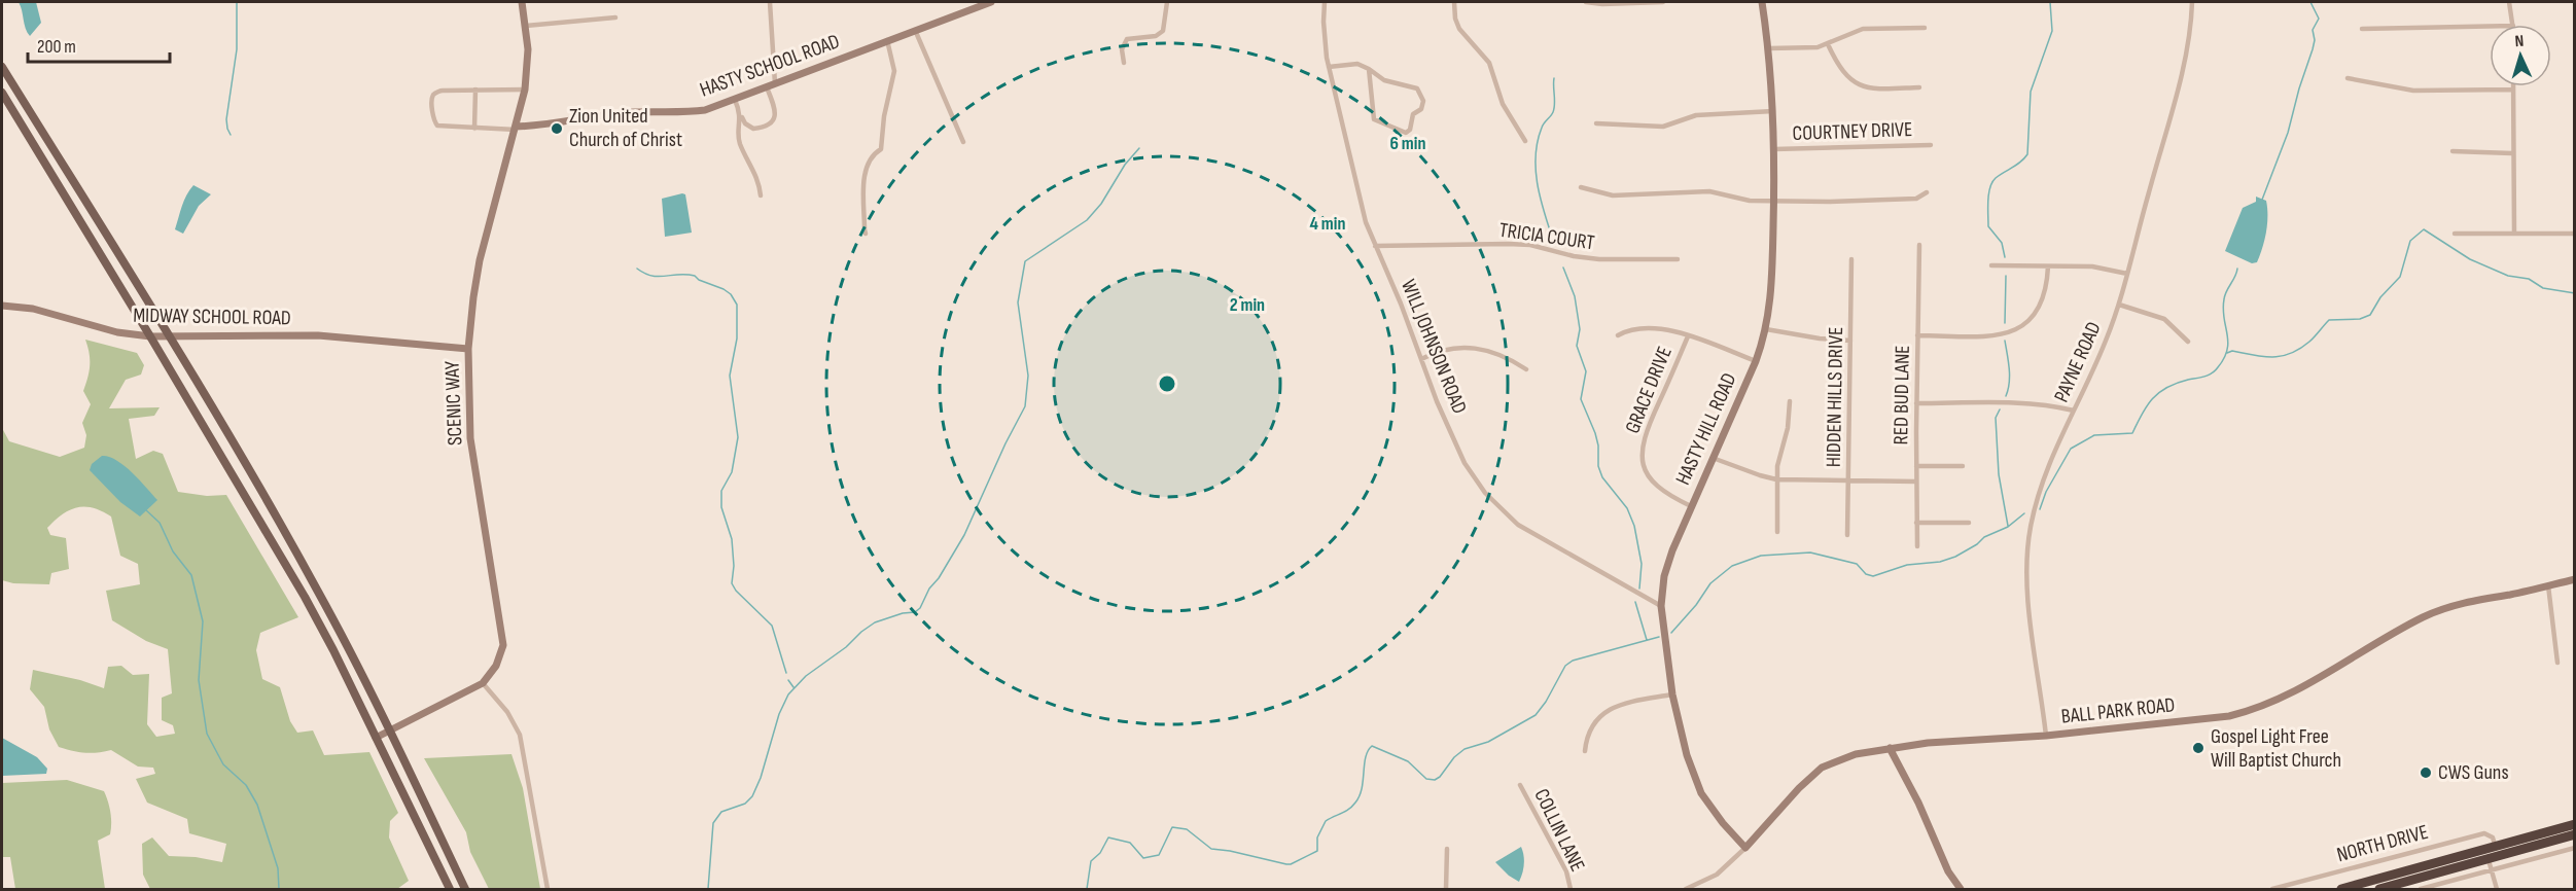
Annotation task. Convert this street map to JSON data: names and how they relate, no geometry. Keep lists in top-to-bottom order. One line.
{"streets":{"street":["HASTY SCHOOL ROAD","COURTNEY DRIVE","TRICIA COURT","MIDWAY SCHOOL ROAD","WILL JOHNSON ROAD","PAYNE ROAD","GRACE DRIVE","RED BUD LANE","HIDDEN HILLS DRIVE","SCENIC WAY","HASTY HILL ROAD","BALL PARK ROAD","COLLIN LANE","NORTH DRIVE"]},"crossings":[["HASTY SCHOOL ROAD","SCENIC WAY"],["COURTNEY DRIVE","HASTY HILL ROAD"],["TRICIA COURT","WILL JOHNSON ROAD"],["MIDWAY SCHOOL ROAD","SCENIC WAY"],["WILL JOHNSON ROAD","HASTY HILL ROAD"],["PAYNE ROAD","BALL PARK ROAD"],["GRACE DRIVE","HASTY HILL ROAD"],["HASTY HILL ROAD","BALL PARK ROAD"]],"places":["Zion United Church of Christ","Gospel Light Free Will Baptist Church","CWS Guns"],"scale_bar":"200 m","north":"top","rings":["6 min","4 min","2 min"]}
